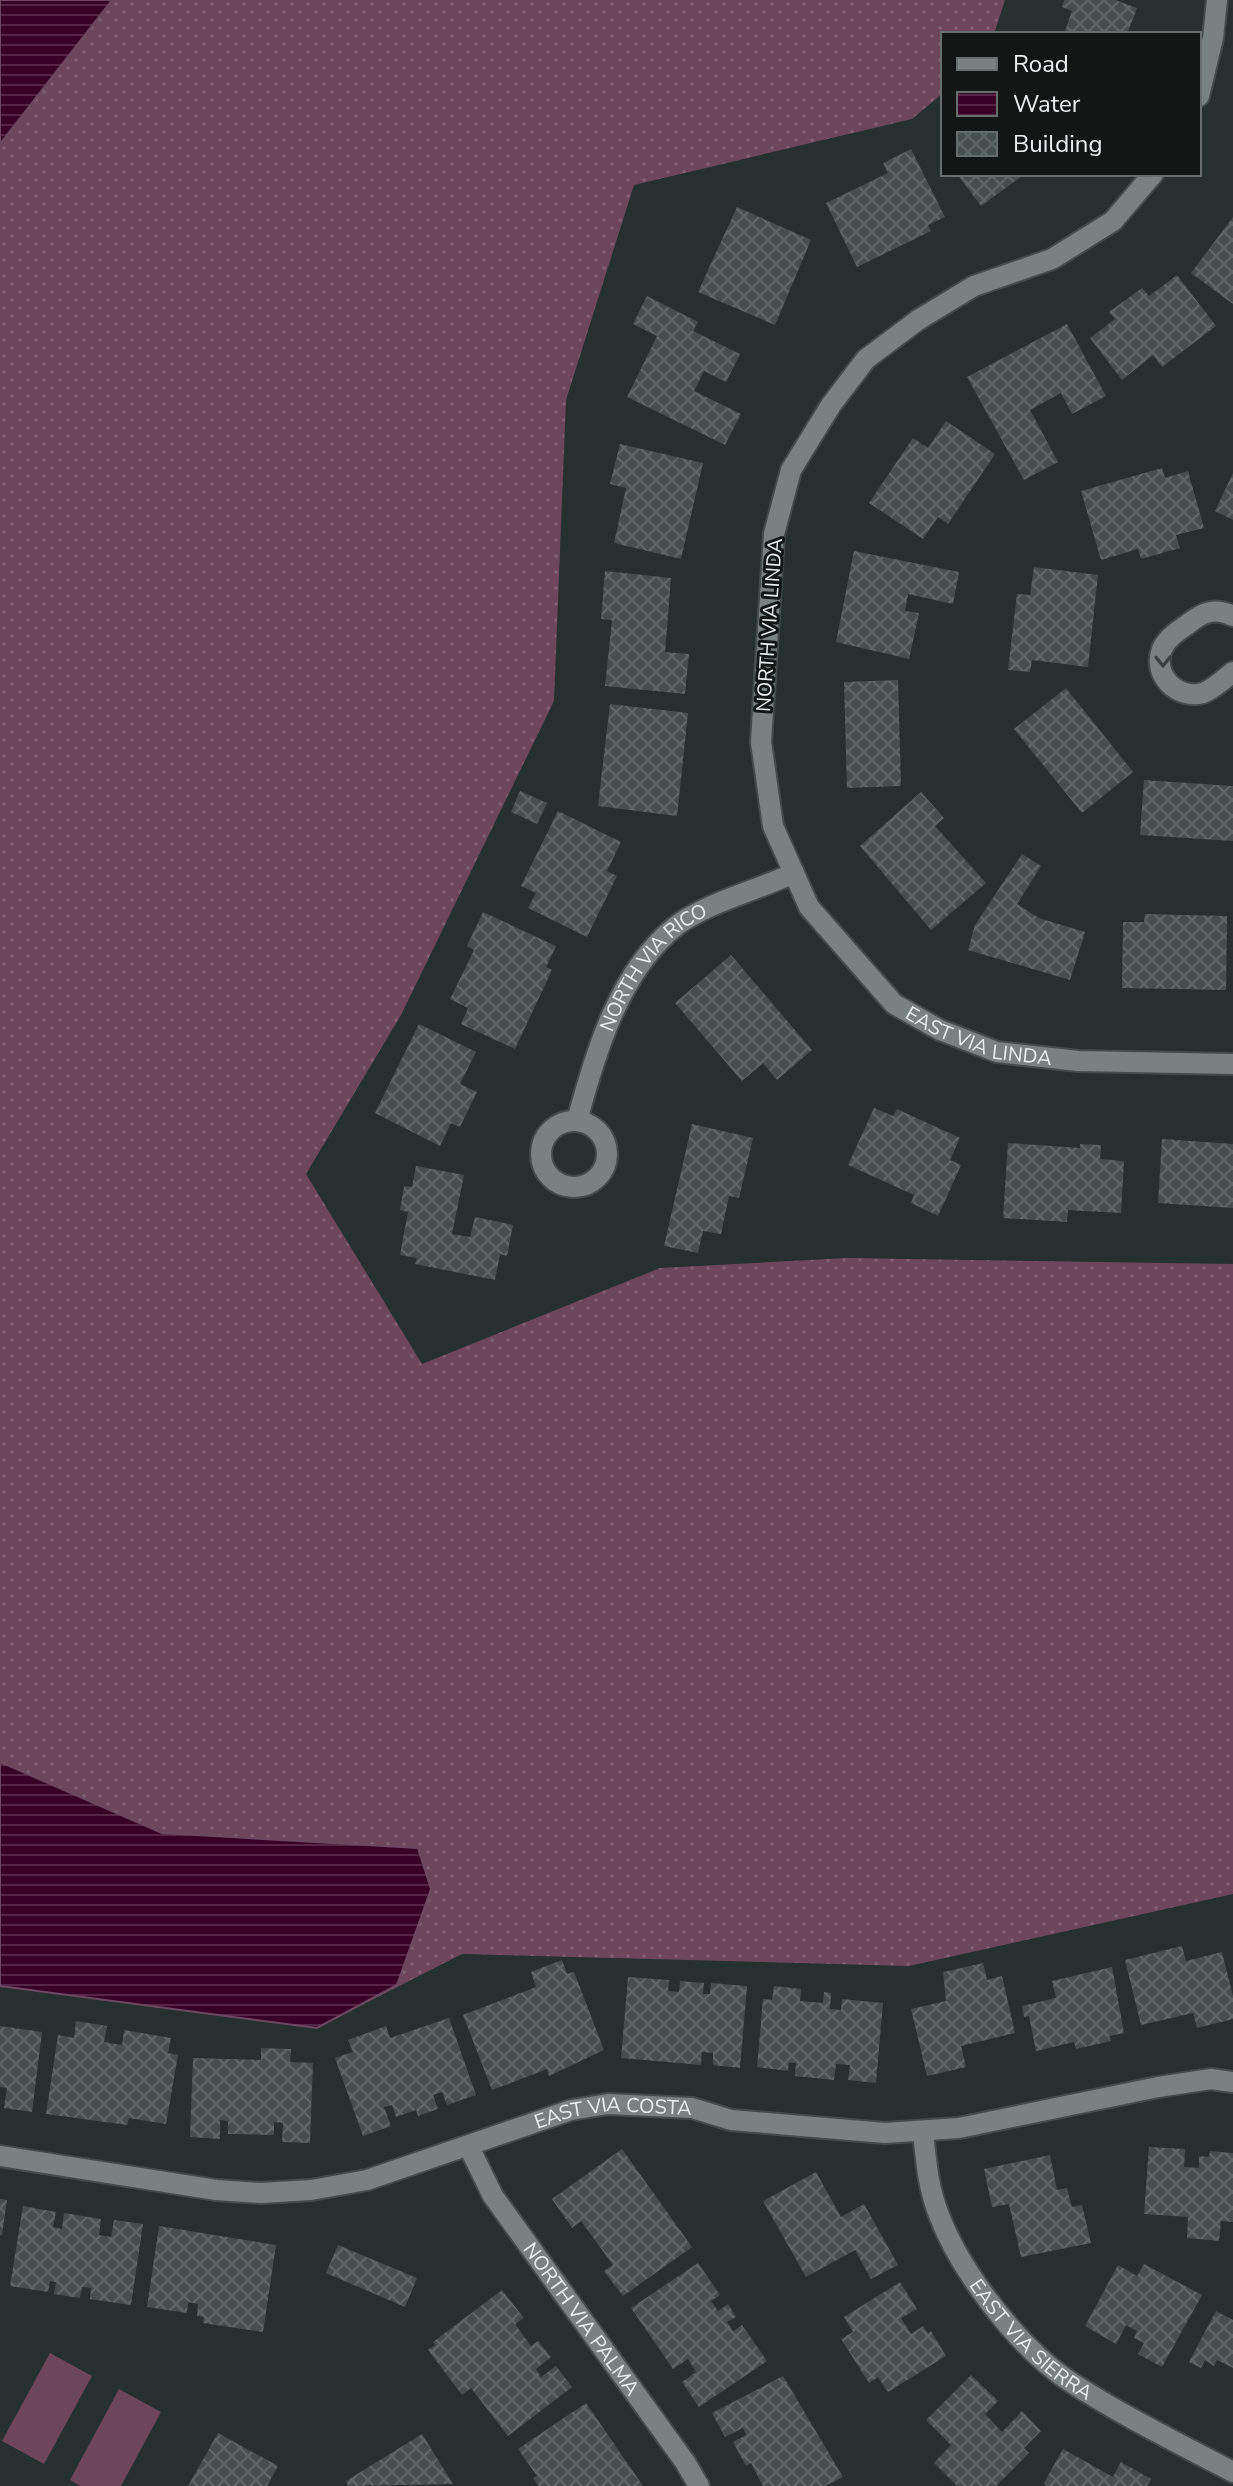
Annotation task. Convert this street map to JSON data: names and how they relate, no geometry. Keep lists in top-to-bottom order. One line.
{"streets":{"street":["NORTH VIA LINDA","NORTH VIA RICO","EAST VIA LINDA","EAST VIA COSTA","NORTH VIA PALMA","EAST VIA SIERRA"]},"crossings":[["NORTH VIA LINDA","NORTH VIA RICO"],["NORTH VIA LINDA","EAST VIA LINDA"],["NORTH VIA RICO","EAST VIA LINDA"],["EAST VIA COSTA","NORTH VIA PALMA"],["EAST VIA COSTA","EAST VIA SIERRA"]],"legend":["Road","Water","Building"]}
